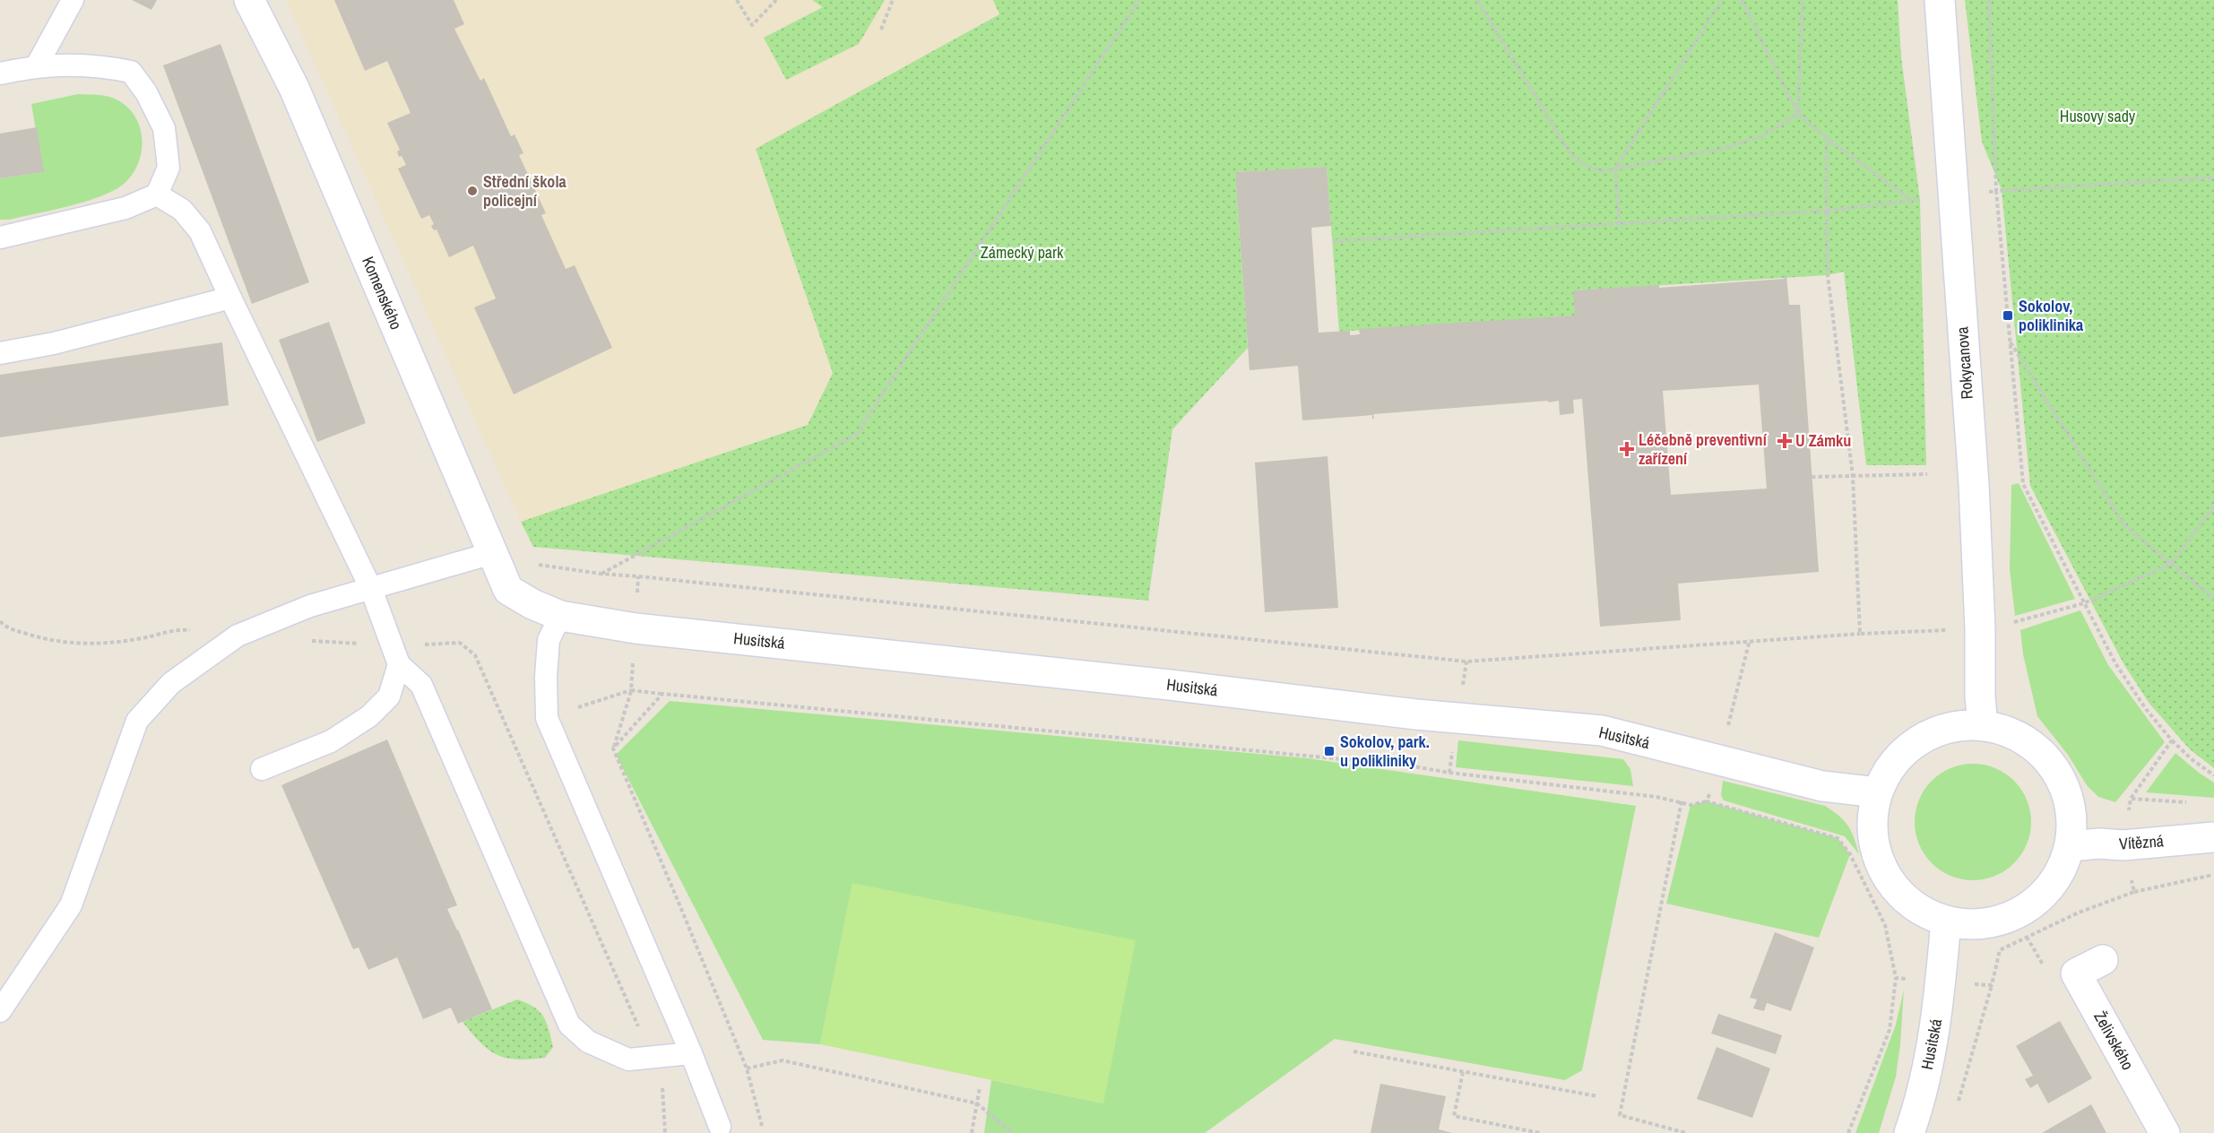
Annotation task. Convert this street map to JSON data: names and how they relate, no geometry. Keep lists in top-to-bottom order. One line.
{"streets":{"street":["Komenského","Rokycanova","Husitská","Vítězná","Želivského"]},"crossings":[["Komenského","Husitská"]],"parks":["Husovy sady","Zámecký park"],"places":{"other":["Střední škola policejní"],"transit":["Sokolov, poliklinika","Sokolov, park. u polikliniky"],"health":["U Zámku","Léčebně preventivní zařízení"]}}
